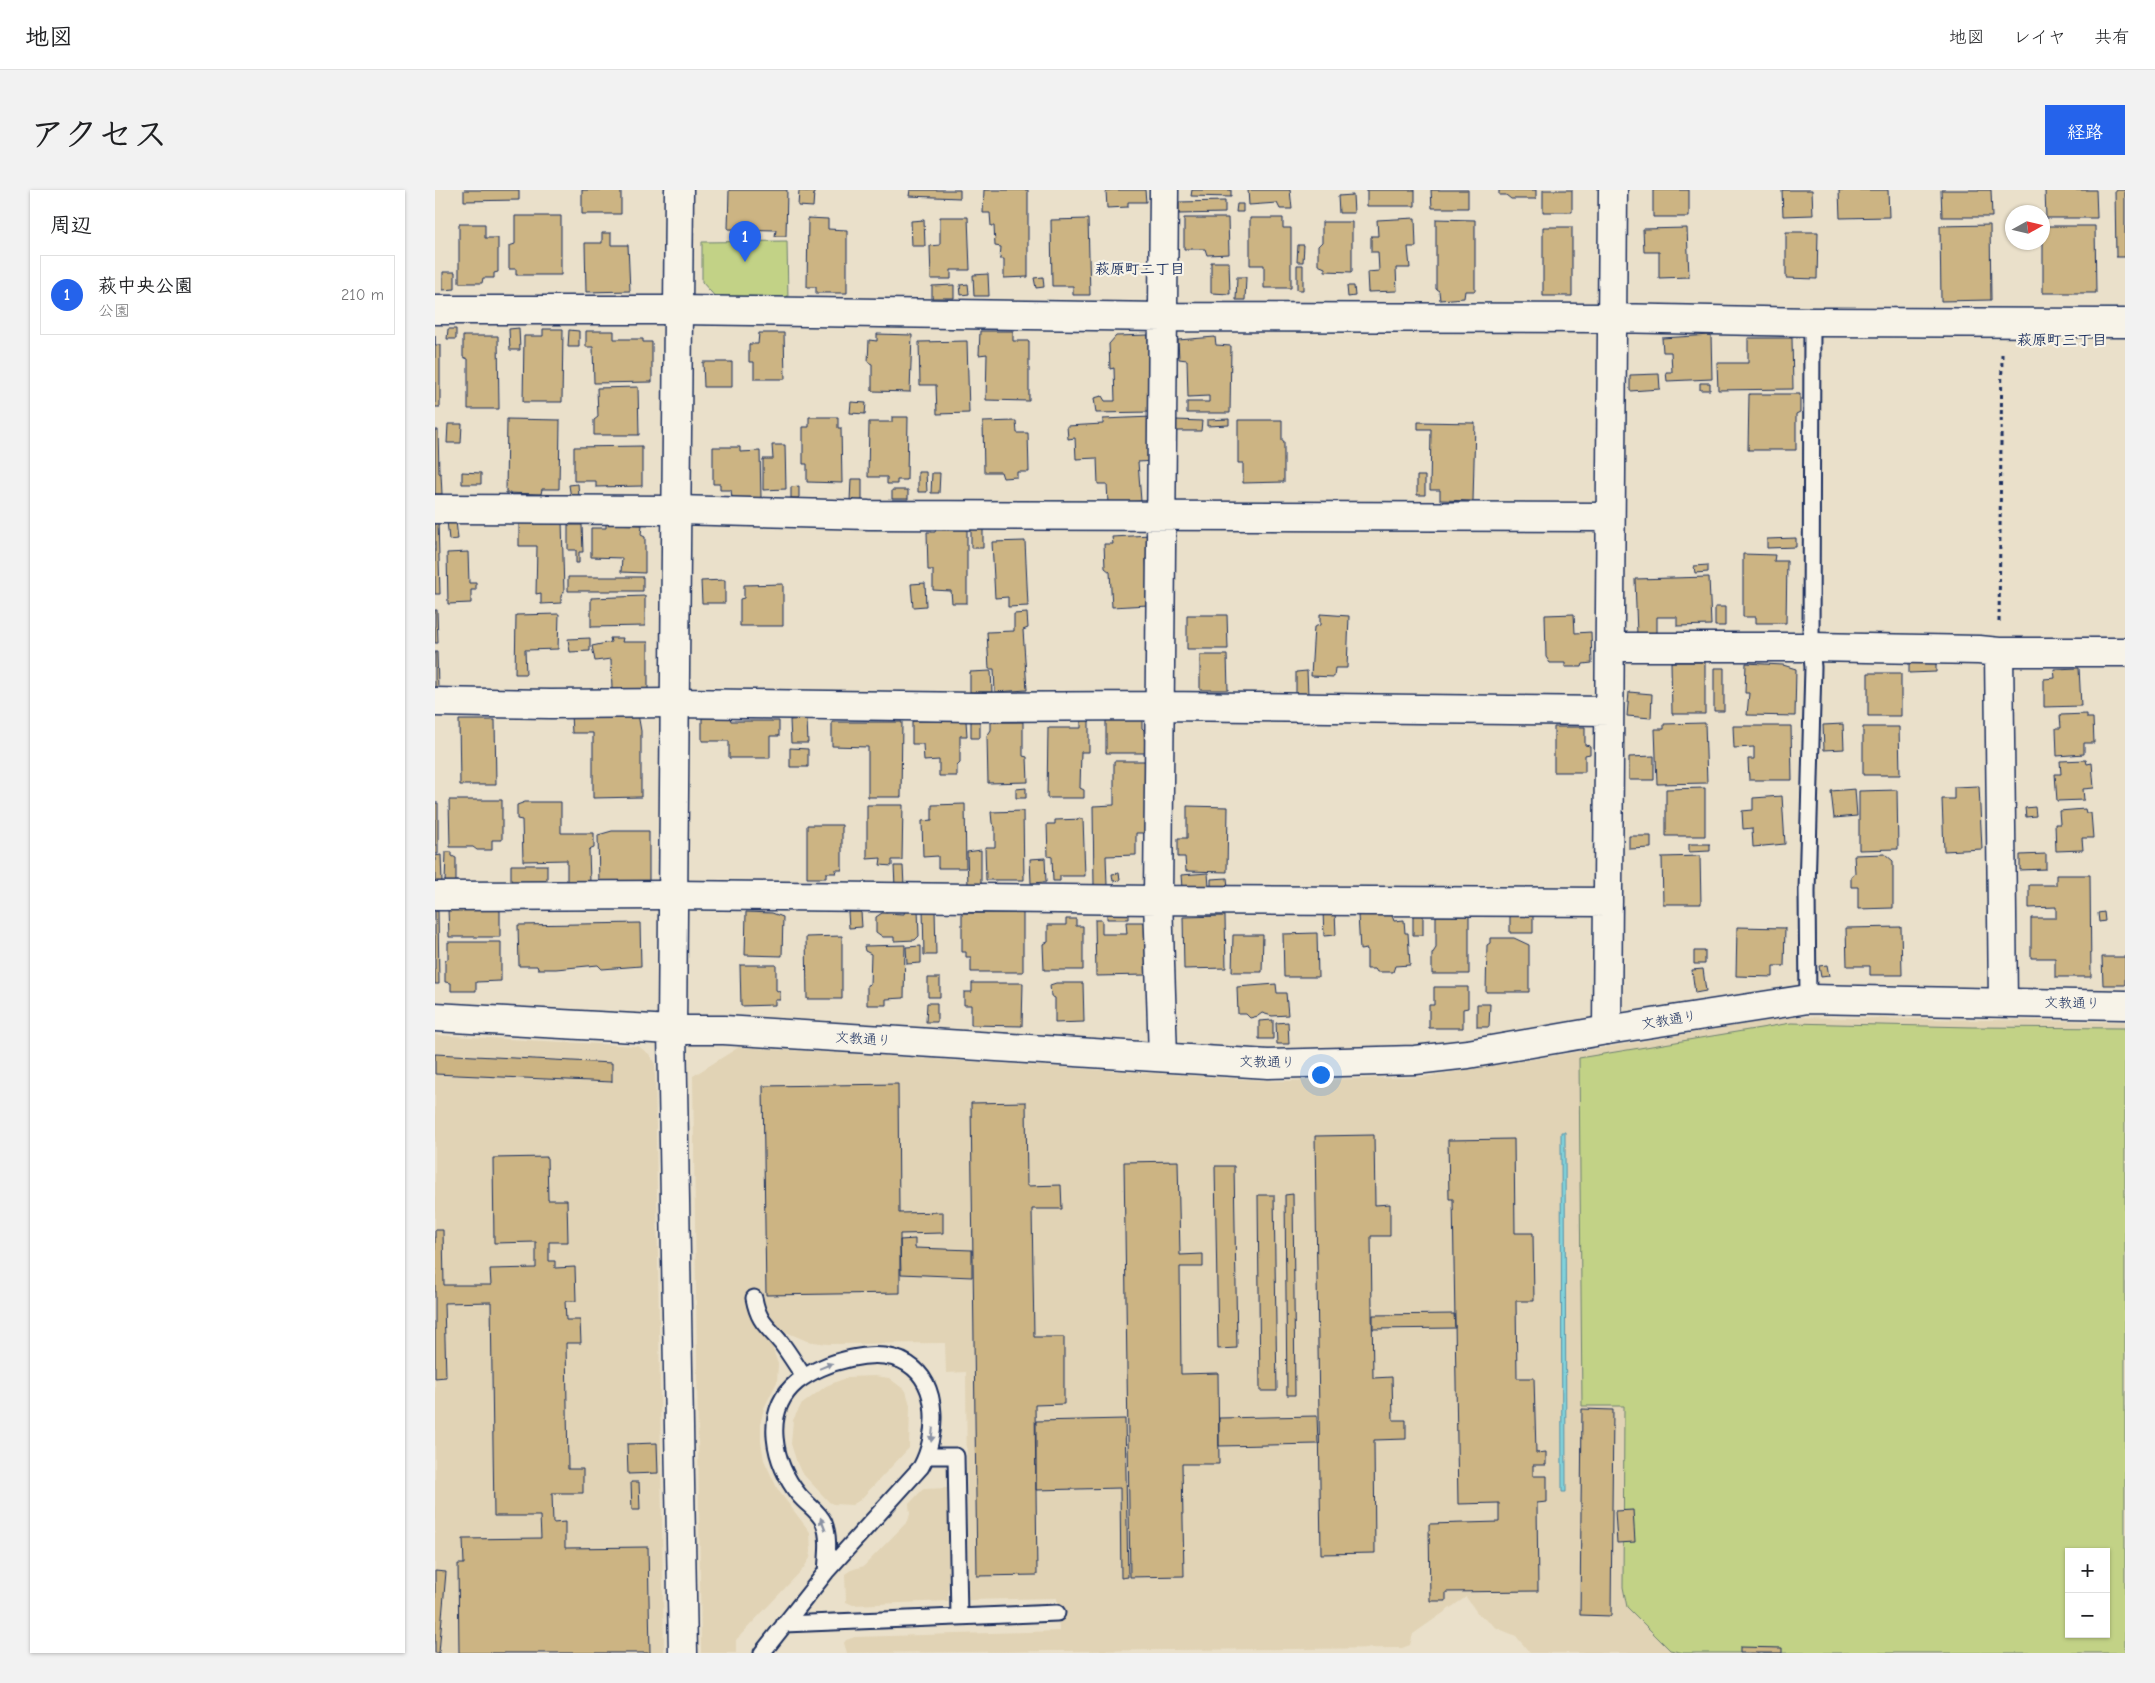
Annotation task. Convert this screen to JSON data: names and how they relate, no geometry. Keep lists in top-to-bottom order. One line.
{"streets":{"street":["文教通り"]},"districts":["萩原町二丁目","萩原町三丁目"],"north":"right","page":{"header":"地図","nav":["地図","レイヤ","共有"],"title":"アクセス","buttons":"経路","heading":"周辺","pins":"1","list":[{"mark":"1","name":"萩中央公園","note":"公園","value":"210 m"}],"map_buttons":["+","−"]}}
